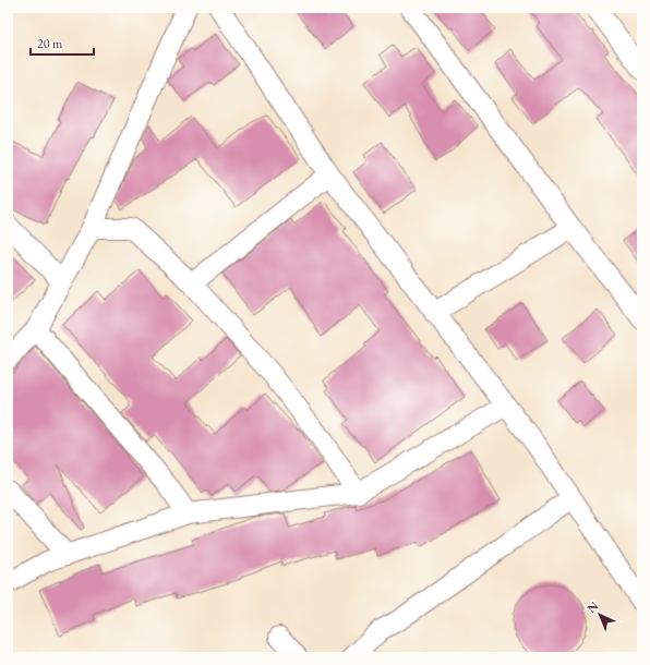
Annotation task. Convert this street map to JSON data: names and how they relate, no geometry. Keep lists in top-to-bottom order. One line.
{"scale_bar":"20 m","north":"top left"}
